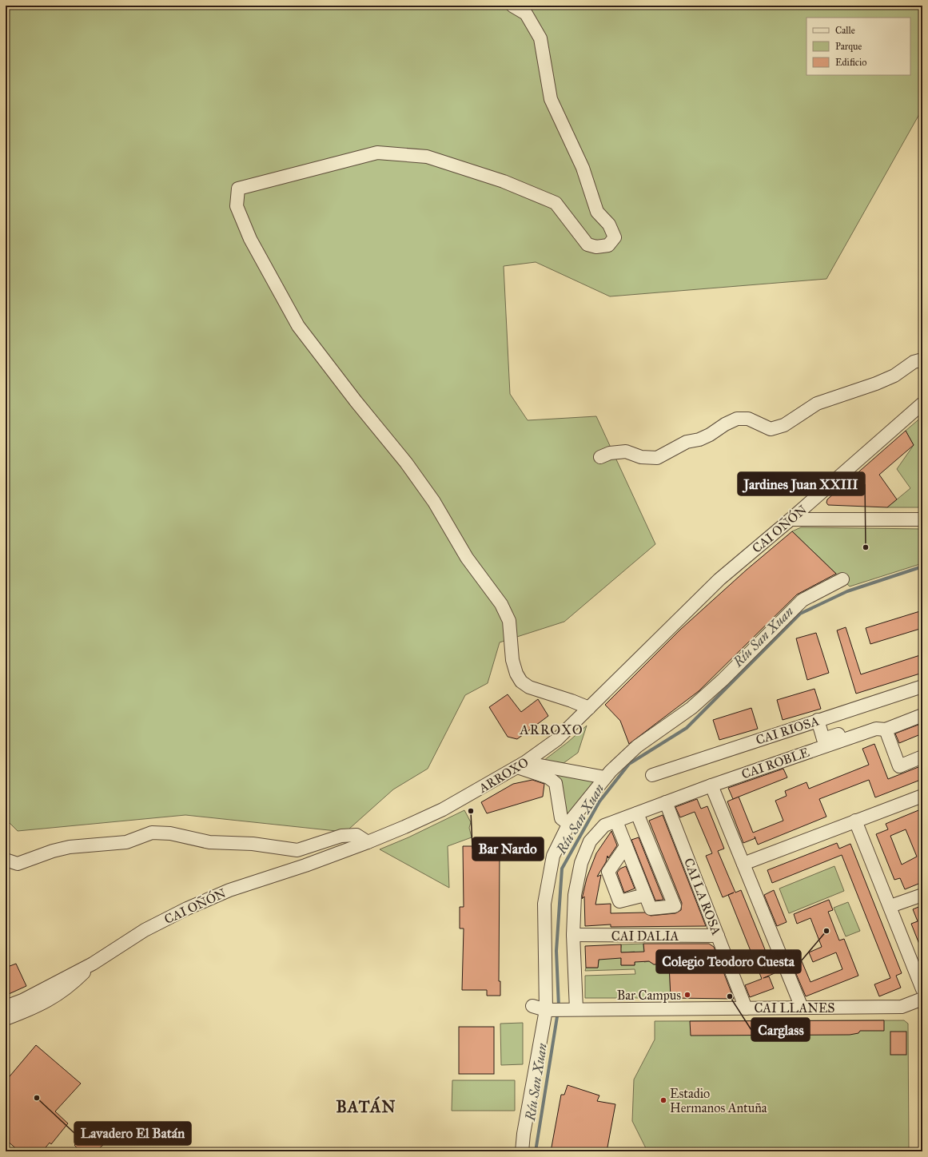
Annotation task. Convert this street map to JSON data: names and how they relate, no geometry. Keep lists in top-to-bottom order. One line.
{"streets":{"street":["CAI OÑÓN","CAI RIOSA","CAI ROBLE","ARROXO","CAI LA ROSA","CAI DALIA","CAI LLANES"]},"crossings":[["CAI OÑÓN","ARROXO"],["CAI ROBLE","CAI LA ROSA"],["CAI ROBLE","CAI DALIA"],["CAI ROBLE","CAI LLANES"],["CAI LA ROSA","CAI DALIA"],["CAI LA ROSA","CAI LLANES"]],"districts":["ARROXO","BATÁN"],"water":["Ríu San Xuan"],"places":["Jardines Juan XXIII","Bar Nardo","Colegio Teodoro Cuesta","Bar Campus","Carglass","Lavadero El Batán","Estadio Hermanos Antuña"],"legend":["Calle","Parque","Edificio"]}
